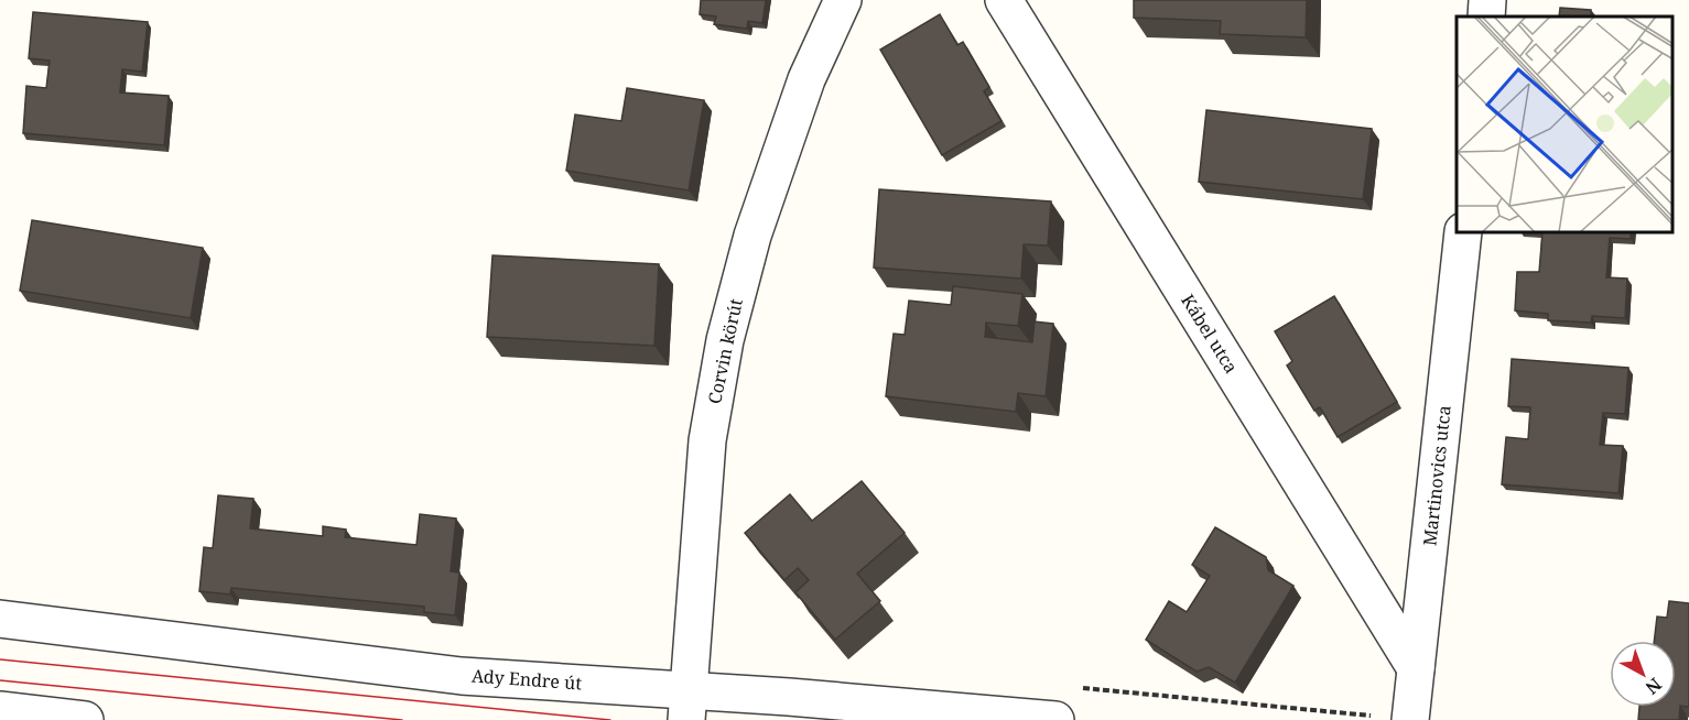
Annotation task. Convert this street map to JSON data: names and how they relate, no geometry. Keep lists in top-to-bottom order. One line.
{"streets":{"street":["Kábel utca","Corvin körút","Martinovics utca","Ady Endre út"]},"crossings":[["Kábel utca","Martinovics utca"],["Corvin körút","Ady Endre út"]],"north":"bottom right"}
